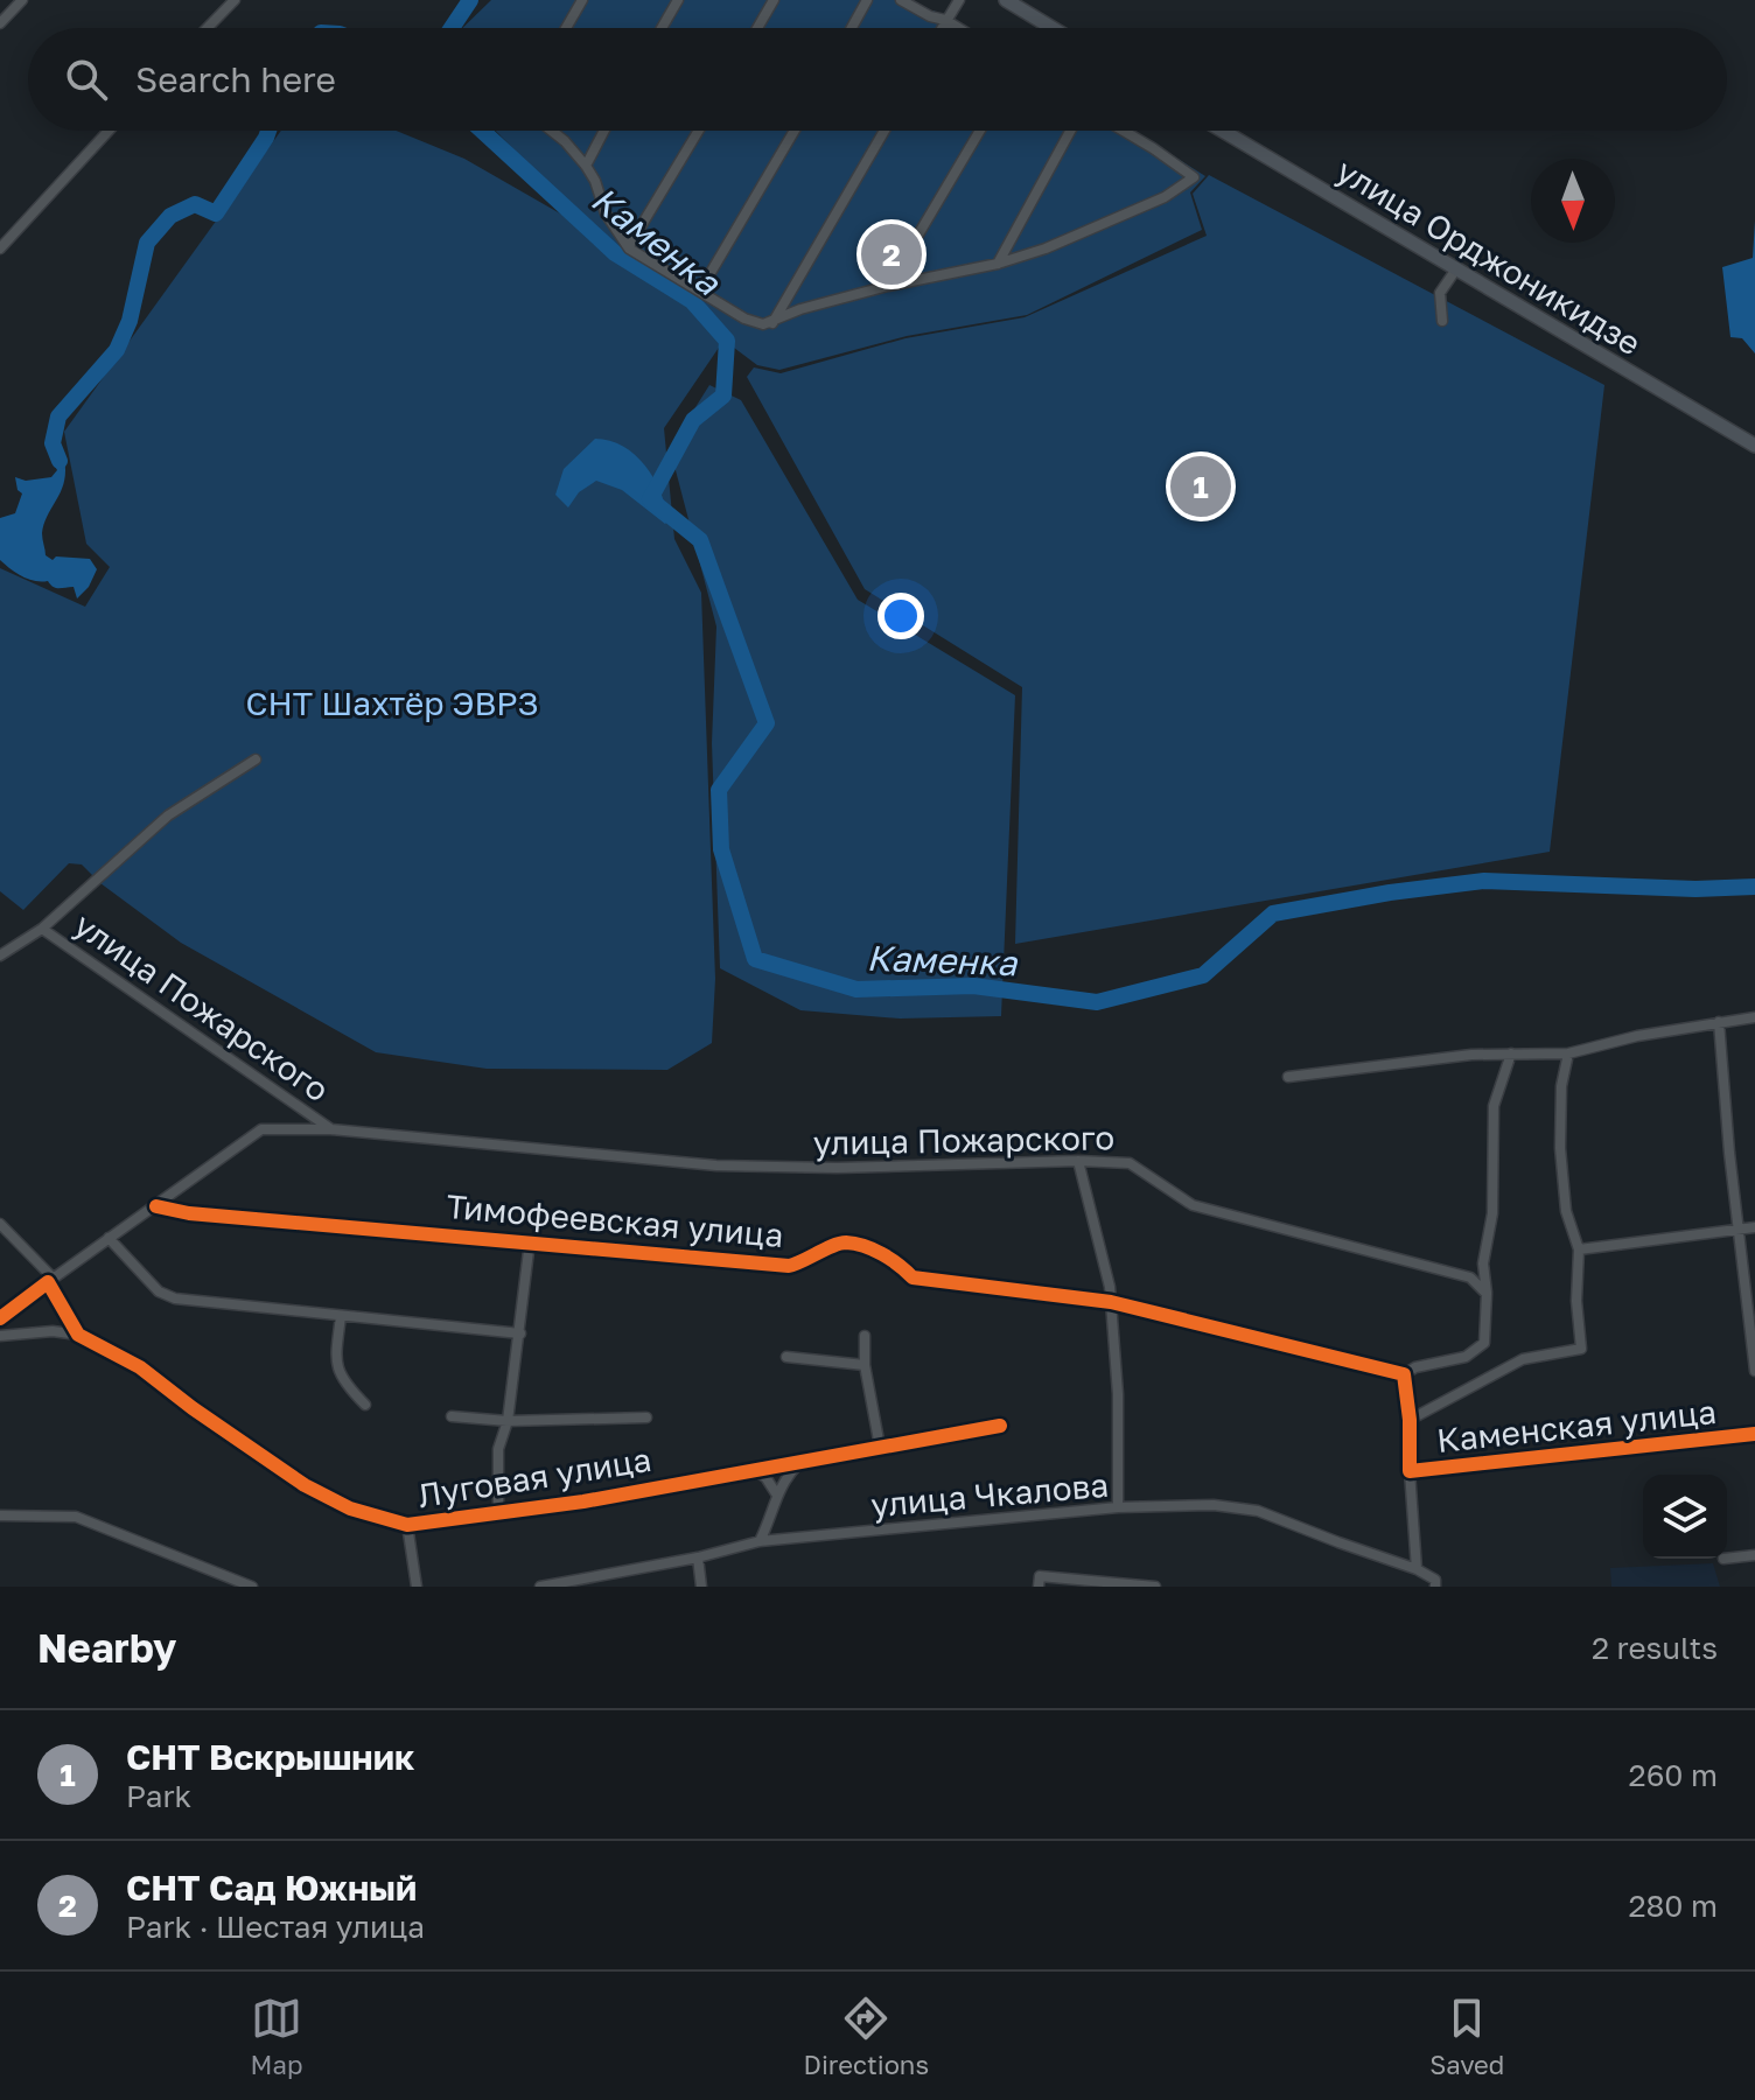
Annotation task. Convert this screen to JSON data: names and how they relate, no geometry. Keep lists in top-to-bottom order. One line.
{"streets":{"main road":["улица Орджоникидзе"],"street":["улица Пожарского","Тимофеевская улица","Каменская улица","Луговая улица","улица Чкалова"]},"crossings":[["улица Пожарского","Тимофеевская улица"]],"water":["Каменка"],"parks":["СНТ Шахтёр ЭВРЗ"],"north":"bottom","page":{"search":"Search here","pins":["2","1"],"heading":["Nearby","2 results"],"list":[{"mark":"1","name":"СНТ Вскрышник","note":"Park","value":"260 m"},{"mark":"2","name":"СНТ Сад Южный","note":"Park · Шестая улица","value":"280 m"}],"nav":["Map","Directions","Saved"]}}
